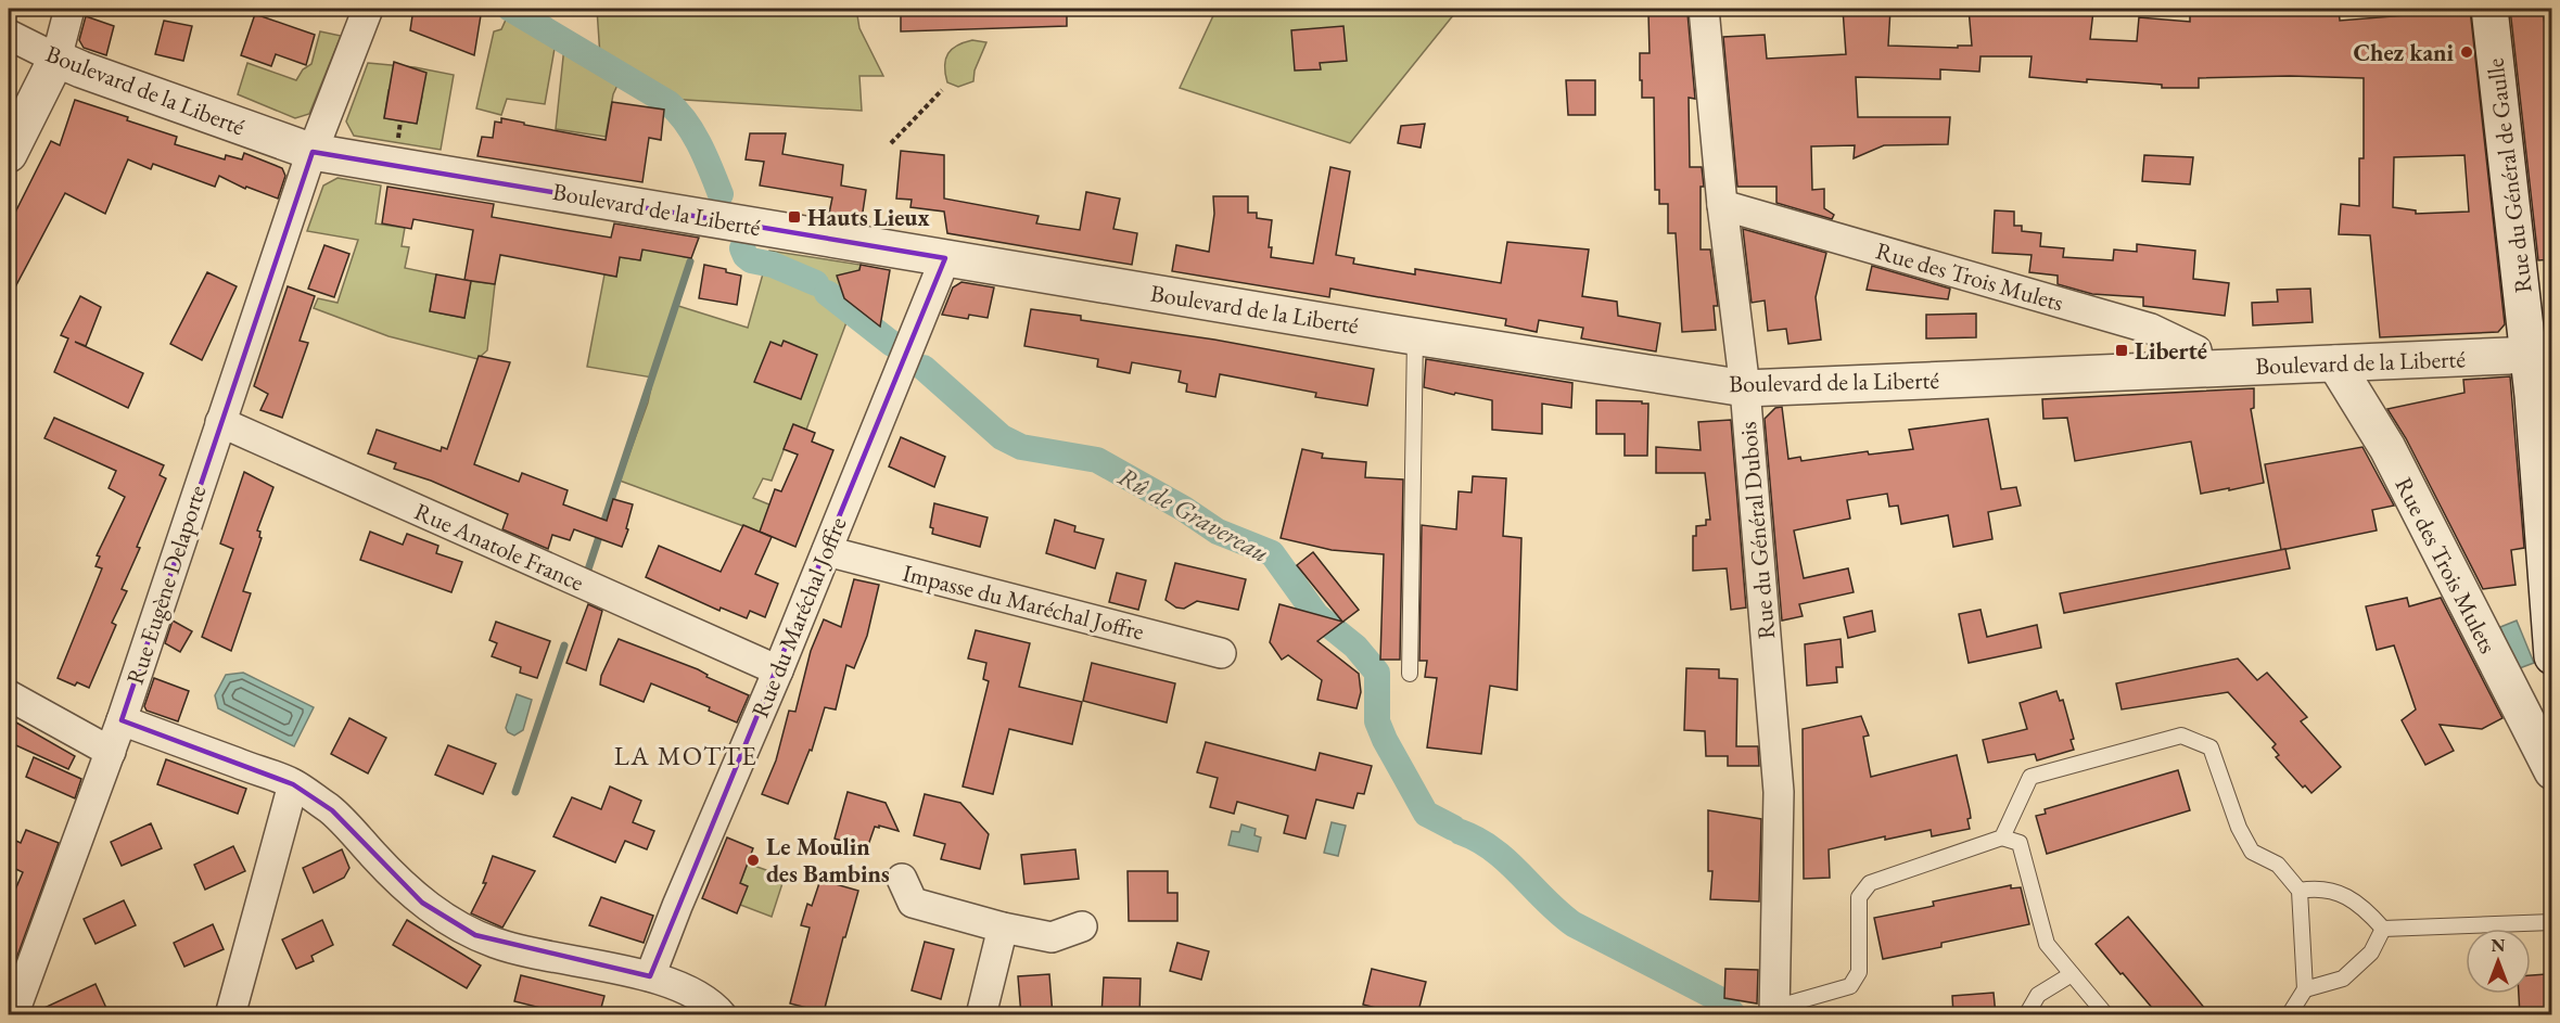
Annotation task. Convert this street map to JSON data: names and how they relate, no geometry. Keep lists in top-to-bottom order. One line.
{"streets":{"street":["Boulevard de la Liberté","Rue du Général de Gaulle","Rue des Trois Mulets","Rue du Général Dubois","Rue Anatole France","Rue Eugène Delaporte","Impasse du Maréchal Joffre","Rue du Maréchal Joffre"]},"crossings":[["Boulevard de la Liberté","Rue du Général de Gaulle"],["Boulevard de la Liberté","Rue des Trois Mulets"],["Boulevard de la Liberté","Rue du Général Dubois"],["Boulevard de la Liberté","Rue Eugène Delaporte"],["Boulevard de la Liberté","Rue du Maréchal Joffre"],["Rue des Trois Mulets","Rue du Général Dubois"],["Rue Anatole France","Rue Eugène Delaporte"],["Rue Anatole France","Rue du Maréchal Joffre"],["Impasse du Maréchal Joffre","Rue du Maréchal Joffre"]],"districts":["LA MOTTE"],"water":["Rû de Gravereau"],"places":{"other":["Chez kani","Le Moulin des Bambins"],"transit":["Hauts Lieux","Liberté"]},"north":"top"}
